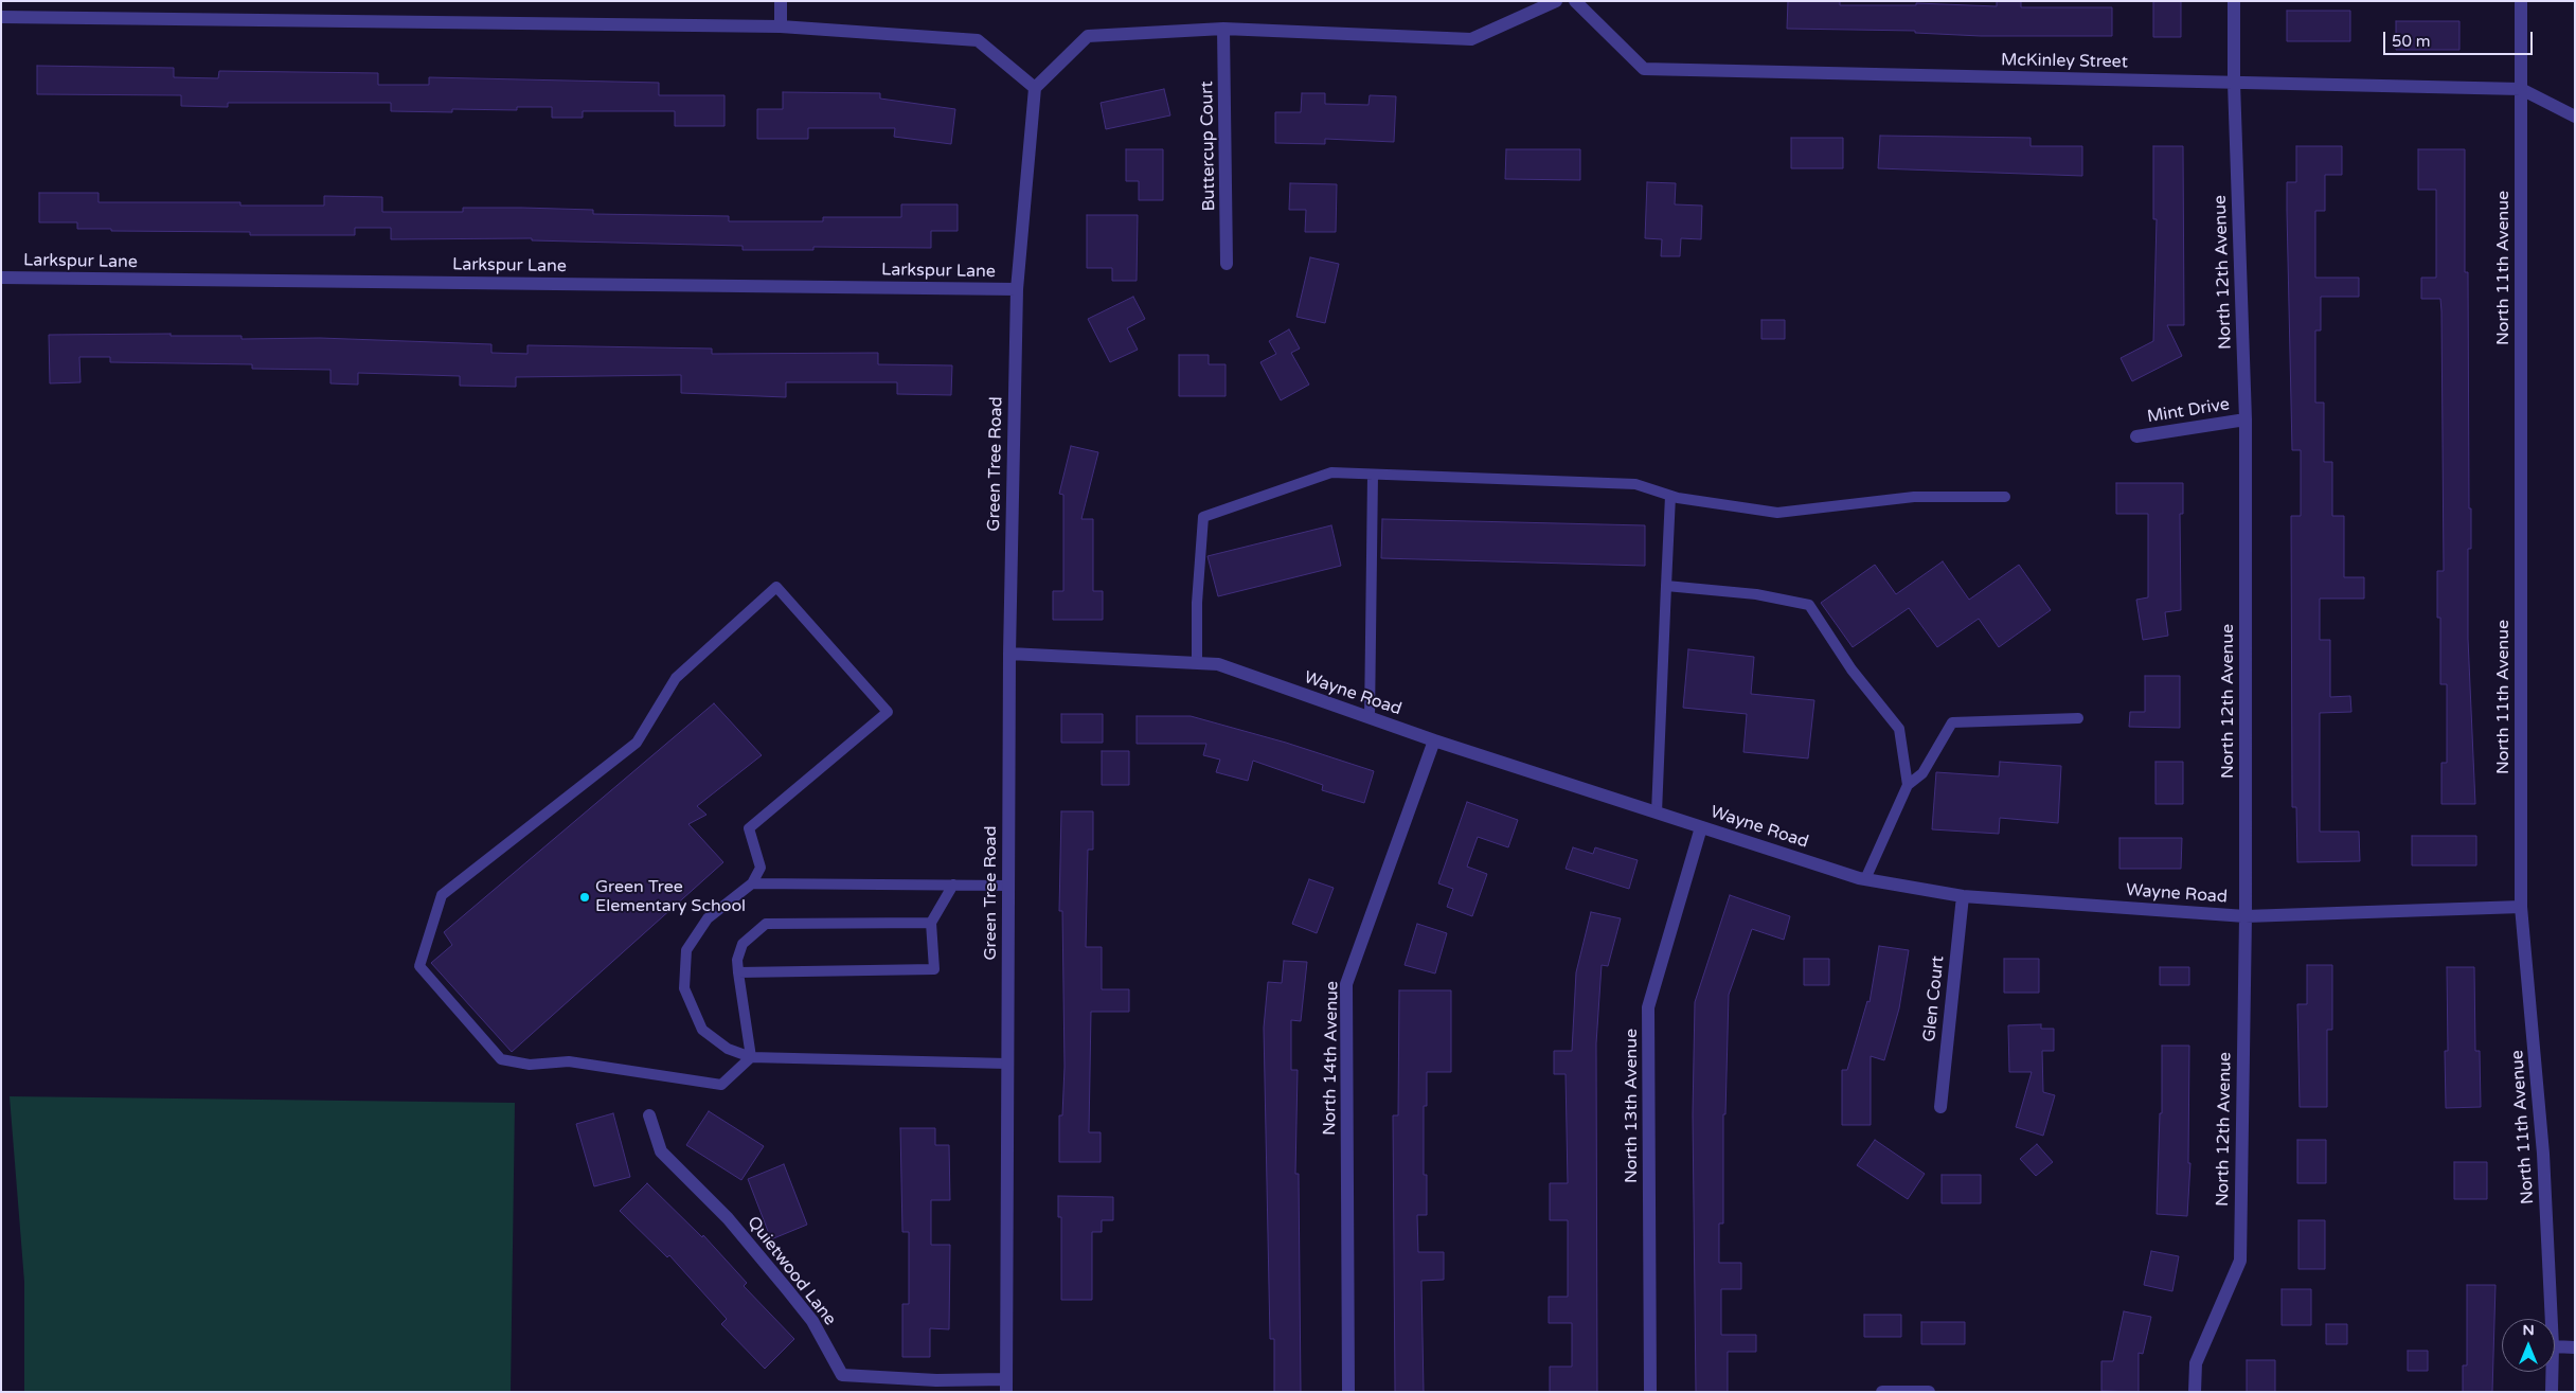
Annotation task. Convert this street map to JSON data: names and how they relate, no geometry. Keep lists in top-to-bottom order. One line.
{"streets":{"street":["McKinley Street","Buttercup Court","Larkspur Lane","North 11th Avenue","North 12th Avenue","Mint Drive","Green Tree Road","Wayne Road","Glen Court","North 14th Avenue","North 13th Avenue","Quietwood Lane"]},"crossings":[["McKinley Street","North 11th Avenue"],["McKinley Street","North 12th Avenue"],["Larkspur Lane","Green Tree Road"],["North 11th Avenue","Wayne Road"],["North 12th Avenue","Mint Drive"],["North 12th Avenue","Wayne Road"],["Green Tree Road","Wayne Road"],["Green Tree Road","Quietwood Lane"],["Wayne Road","Glen Court"],["Wayne Road","North 14th Avenue"],["Wayne Road","North 13th Avenue"]],"places":["Green Tree Elementary School"],"scale_bar":"50 m","north":"top"}
